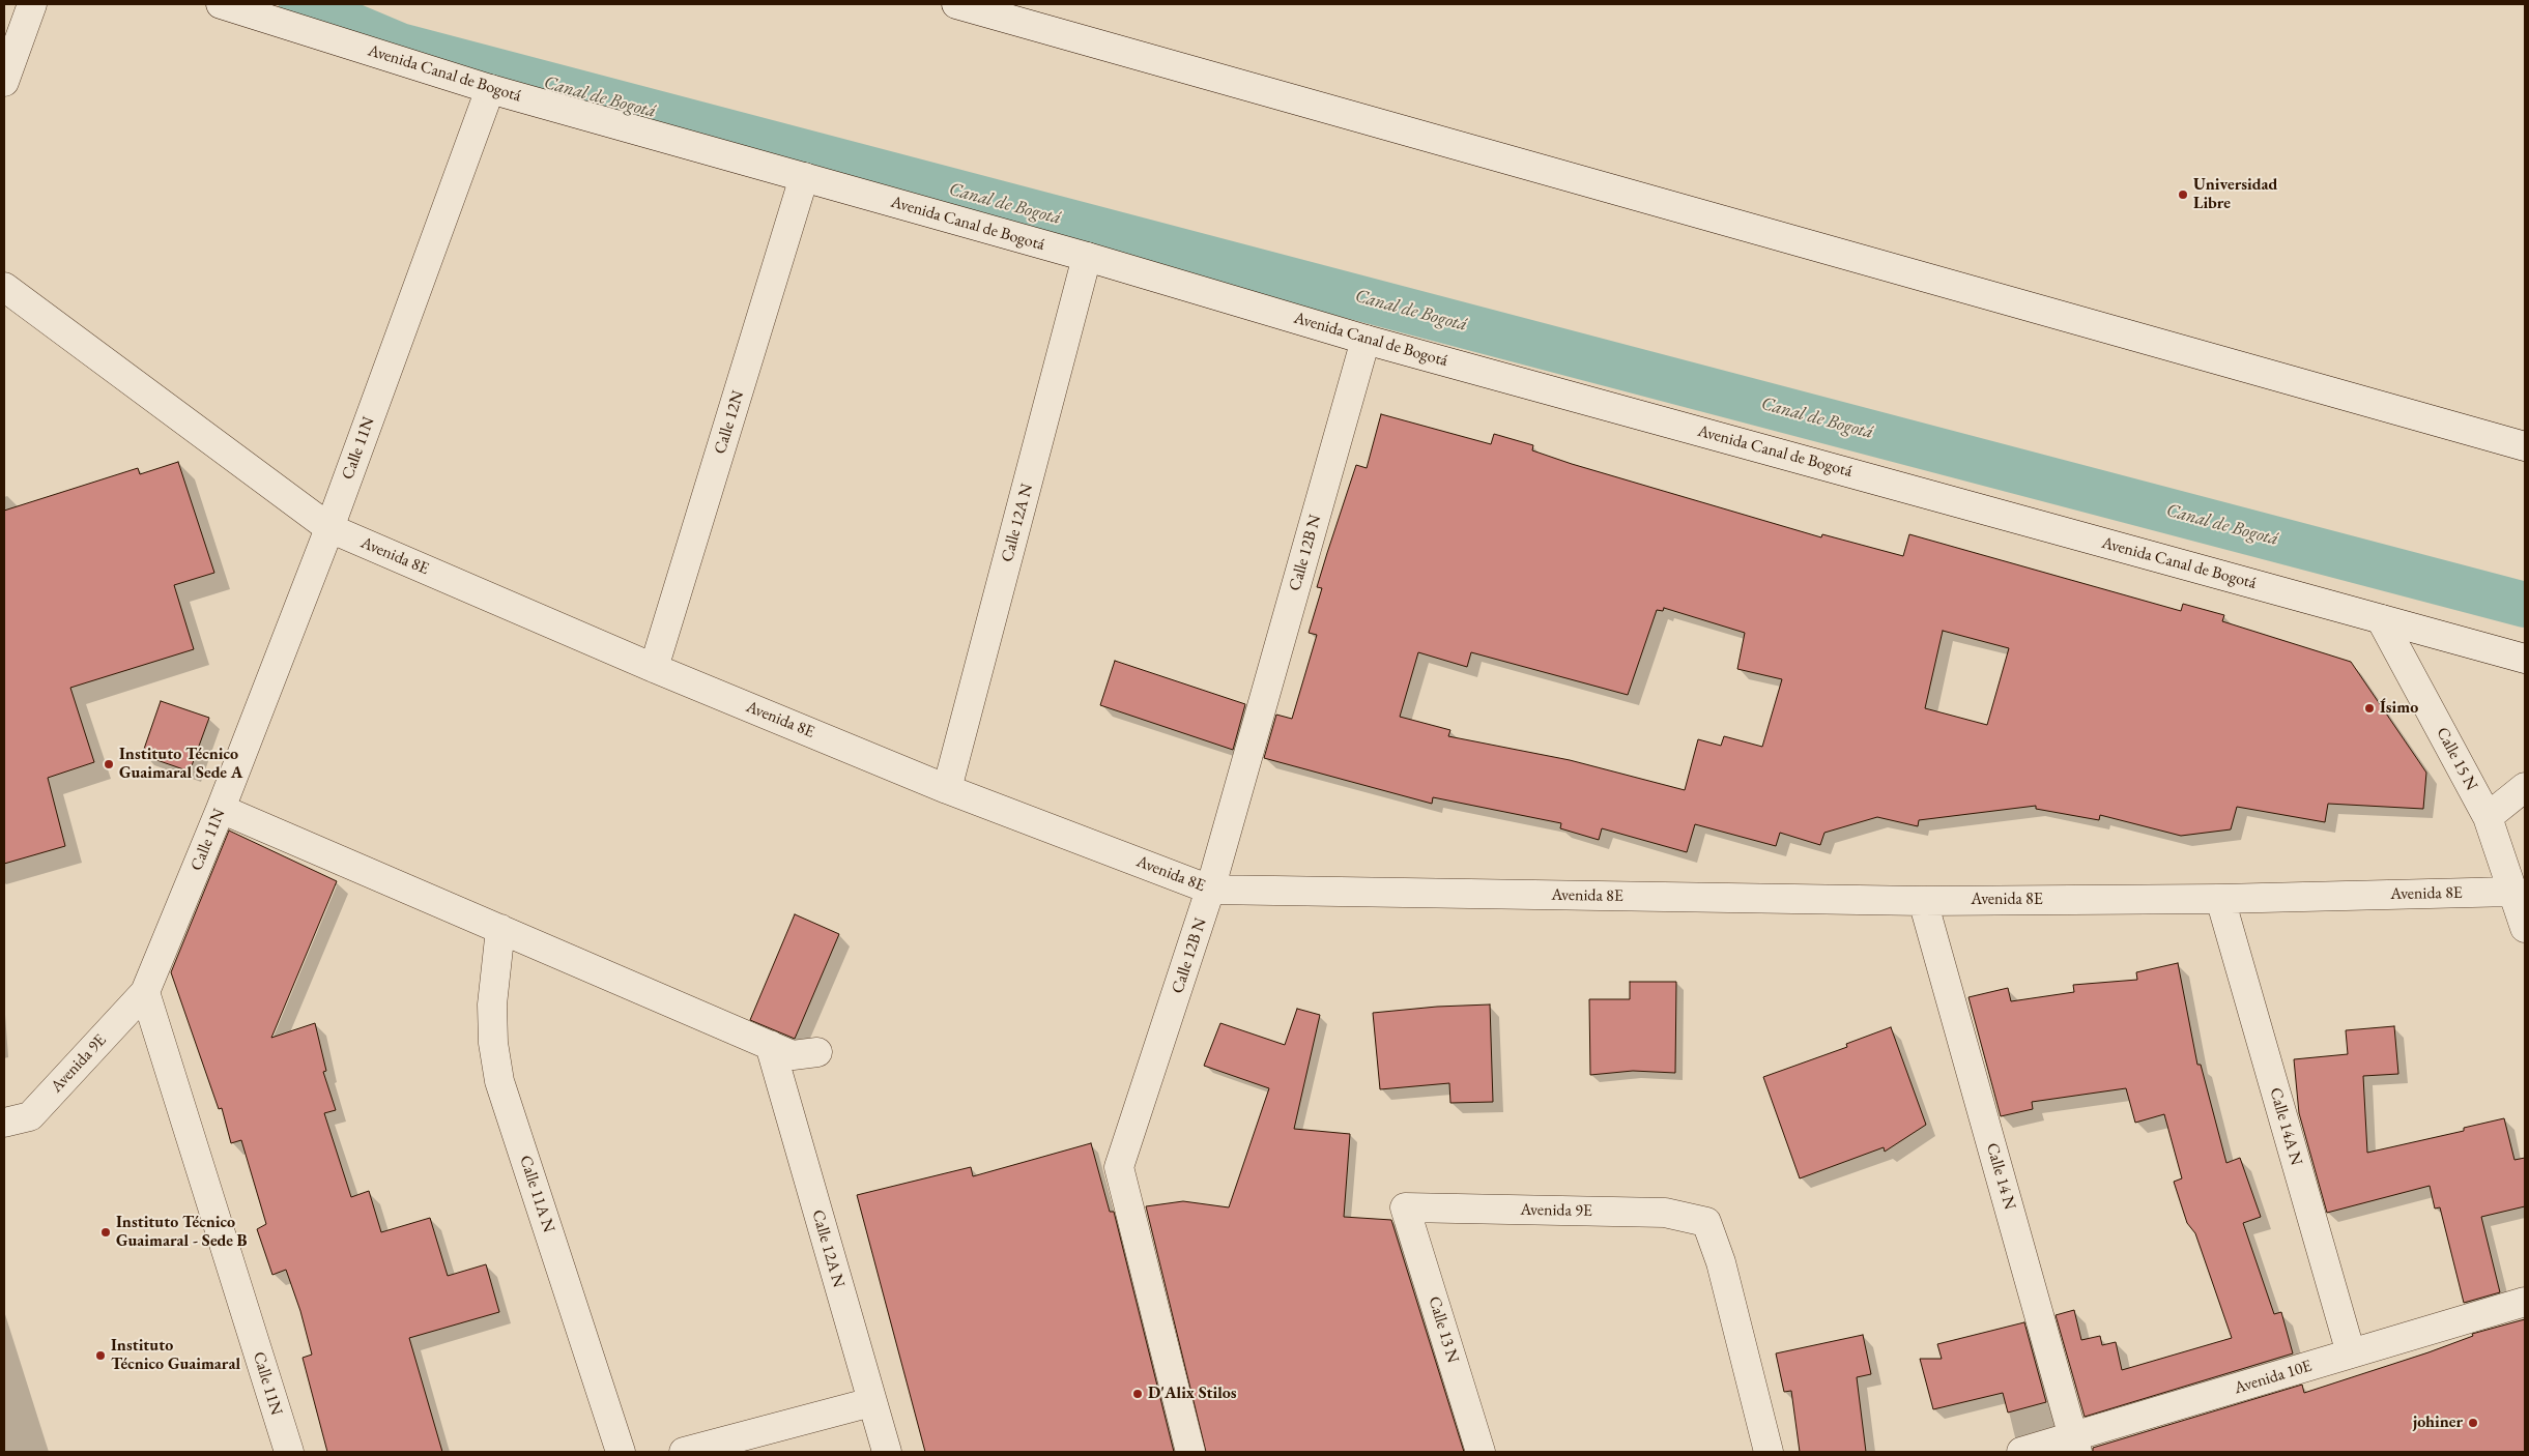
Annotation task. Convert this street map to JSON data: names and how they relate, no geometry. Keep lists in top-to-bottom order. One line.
{"streets":{"street":["Avenida Canal de Bogotá","Calle 12N","Calle 11N","Calle 12A N","Calle 12B N","Avenida 8E","Calle 15 N","Avenida 9E","Calle 14A N","Calle 14 N","Calle 11A N","Calle 13 N","Avenida 10E"]},"crossings":[["Avenida Canal de Bogotá","Calle 12N"],["Avenida Canal de Bogotá","Calle 11N"],["Avenida Canal de Bogotá","Calle 12A N"],["Avenida Canal de Bogotá","Calle 12B N"],["Avenida Canal de Bogotá","Calle 15 N"],["Calle 12N","Avenida 8E"],["Calle 11N","Avenida 8E"],["Calle 11N","Avenida 9E"],["Calle 12A N","Avenida 8E"],["Calle 12B N","Avenida 8E"],["Avenida 8E","Calle 15 N"],["Avenida 8E","Calle 14A N"],["Avenida 8E","Calle 14 N"],["Avenida 9E","Calle 13 N"],["Calle 14A N","Avenida 10E"],["Calle 14 N","Avenida 10E"]],"water":["Canal de Bogotá"],"places":["Universidad Libre","Ísimo","Instituto Técnico Guaimaral Sede A","Instituto Técnico Guaimaral - Sede B","Instituto Técnico Guaimaral","D'Alix Stilos","johiner"]}
